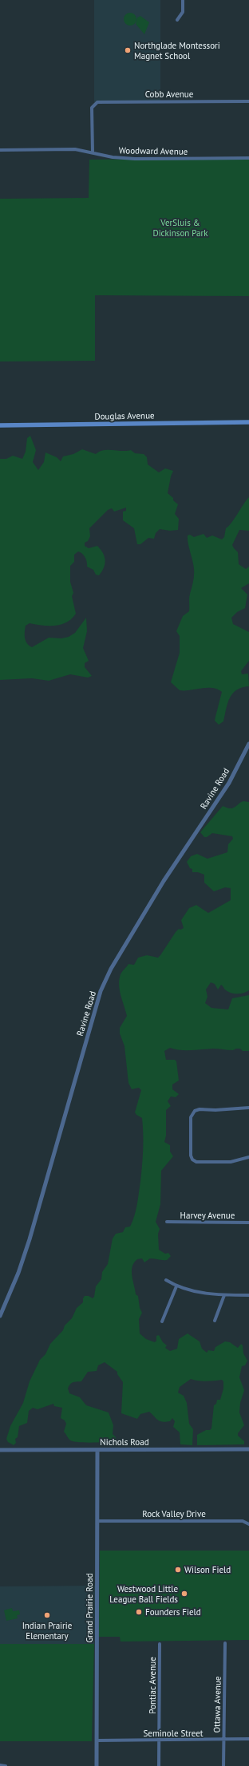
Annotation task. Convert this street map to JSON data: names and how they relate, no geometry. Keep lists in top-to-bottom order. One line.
{"streets":{"main road":["Douglas Avenue"],"street":["Cobb Avenue","Woodward Avenue","Ravine Road","Harvey Avenue","Nichols Road","Rock Valley Drive","Grand Prairie Road","Pontiac Avenue","Ottawa Avenue","Seminole Street"]},"crossings":[["Cobb Avenue","Woodward Avenue"],["Nichols Road","Grand Prairie Road"],["Rock Valley Drive","Grand Prairie Road"],["Grand Prairie Road","Seminole Street"],["Pontiac Avenue","Seminole Street"],["Ottawa Avenue","Seminole Street"]],"parks":["VerSluis & Dickinson Park"],"places":["Northglade Montessori Magnet School","Wilson Field","Westwood Little League Ball Fields","Founders Field","Indian Prairie Elementary"]}
